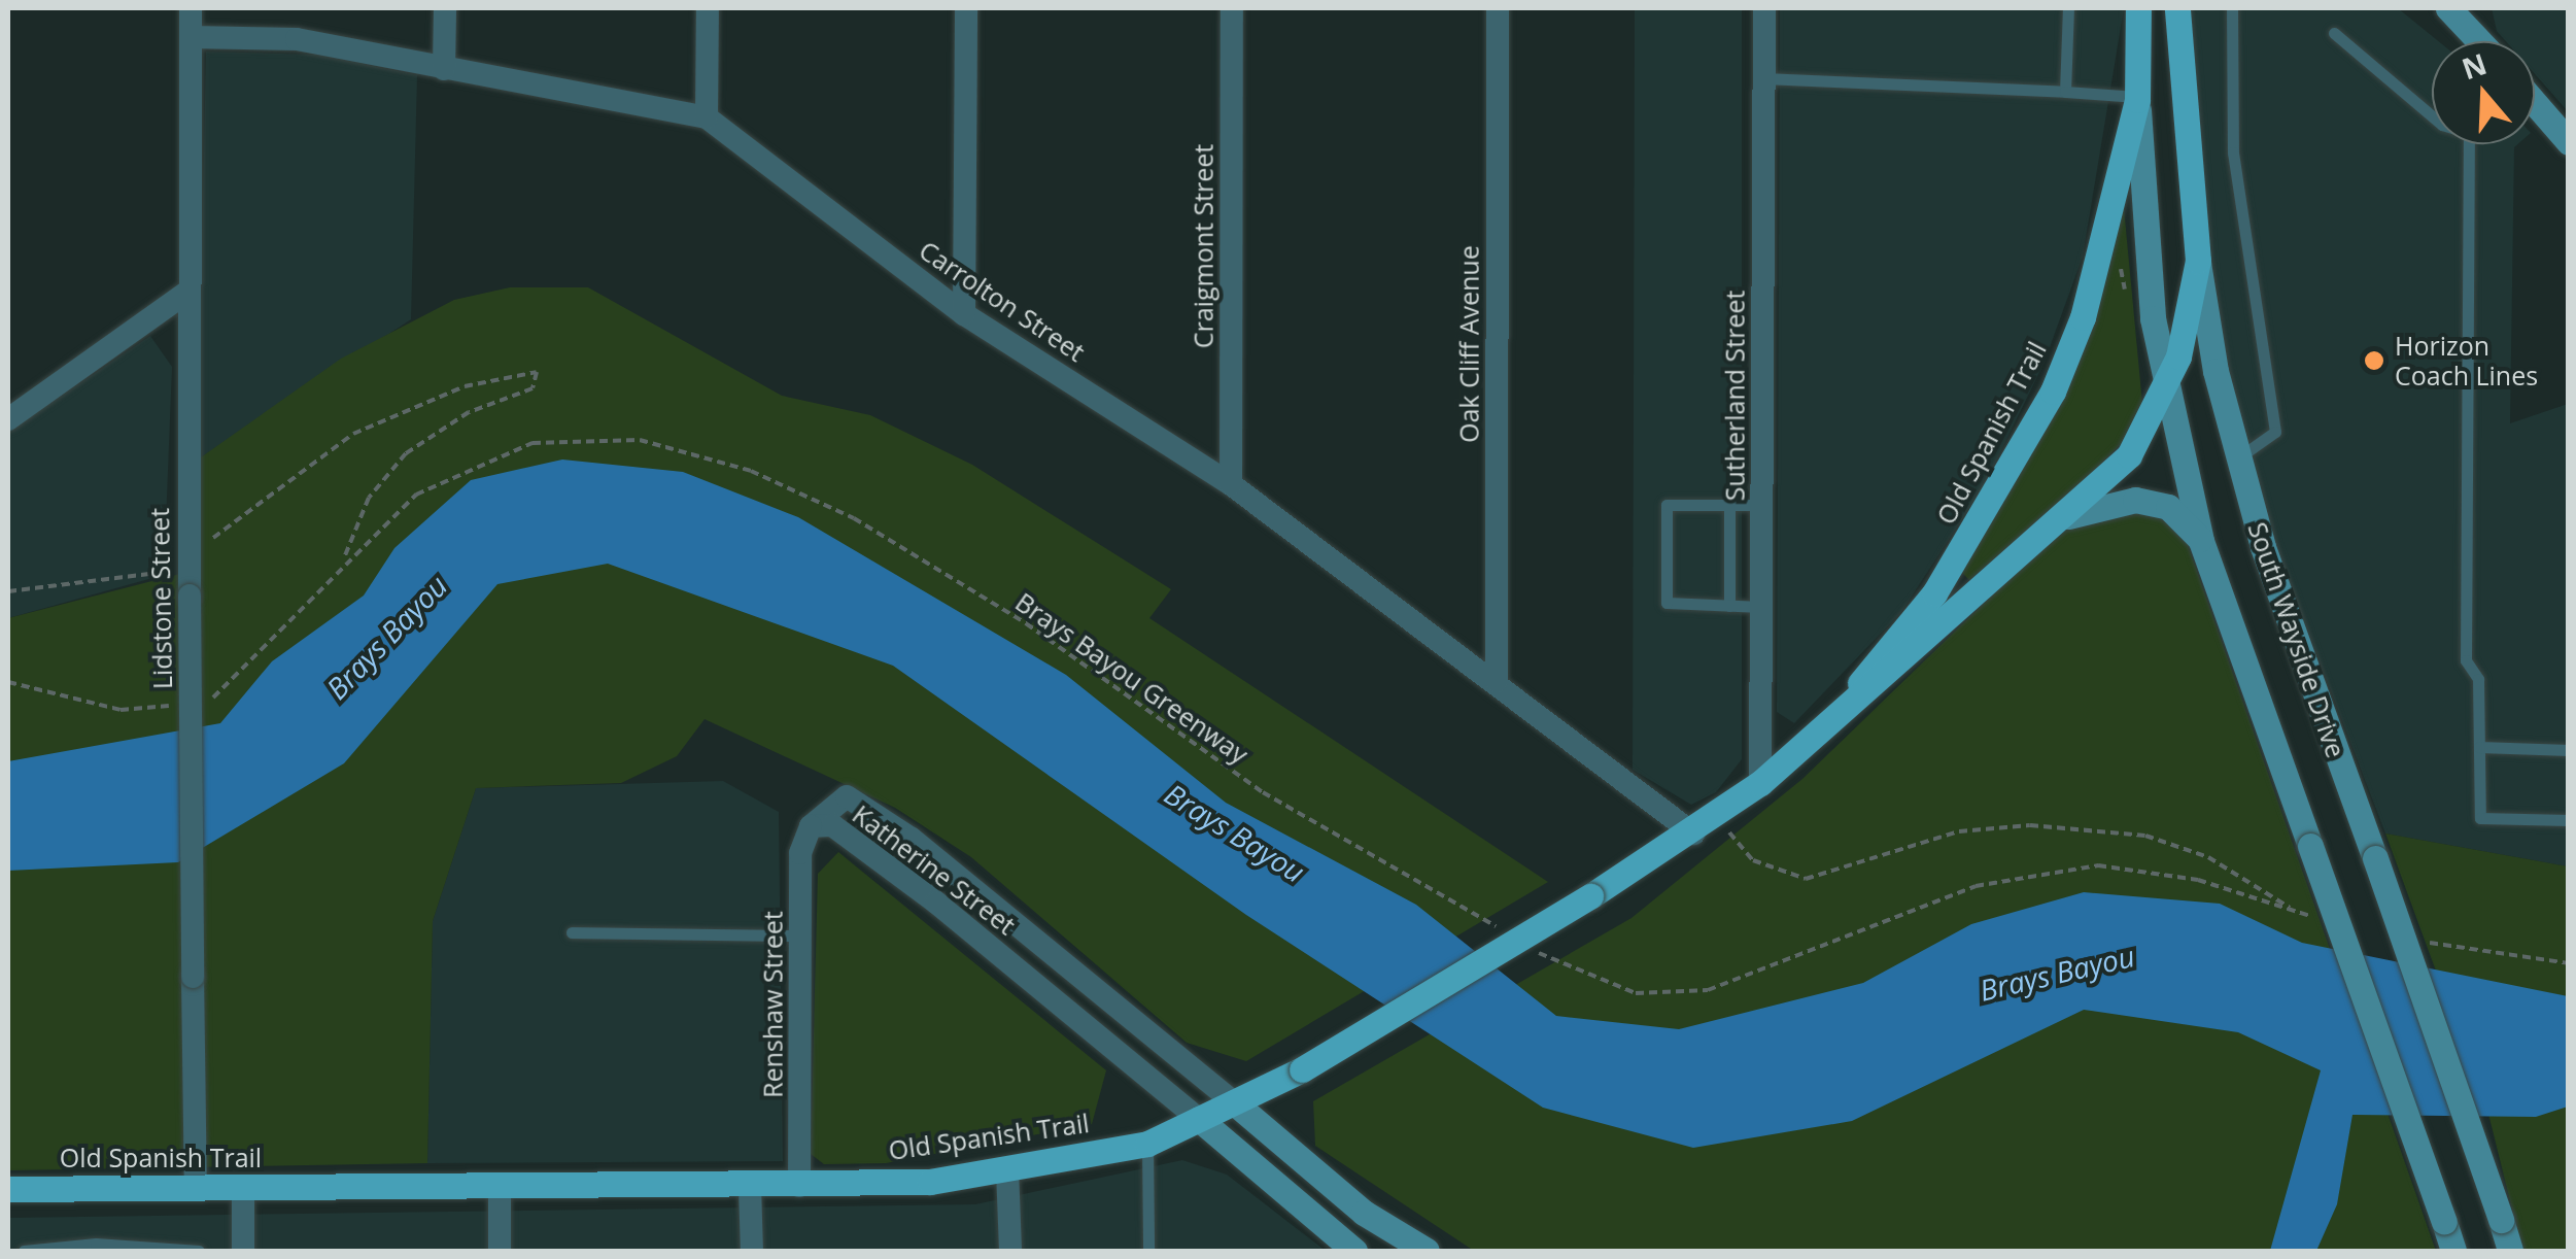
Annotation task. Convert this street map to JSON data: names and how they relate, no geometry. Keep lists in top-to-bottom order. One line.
{"streets":{"main road":["Old Spanish Trail","South Wayside Drive"],"street":["Craigmont Street","Carrolton Street","Oak Cliff Avenue","Sutherland Street","Lidstone Street","Katherine Street","Renshaw Street"],"path":["Brays Bayou Greenway"]},"crossings":[["Craigmont Street","Carrolton Street"],["Carrolton Street","Oak Cliff Avenue"],["Carrolton Street","Old Spanish Trail"],["Carrolton Street","Lidstone Street"],["Sutherland Street","Old Spanish Trail"],["Old Spanish Trail","Lidstone Street"],["Old Spanish Trail","South Wayside Drive"],["Old Spanish Trail","Katherine Street"],["Old Spanish Trail","Renshaw Street"],["Katherine Street","Renshaw Street"]],"water":["Brays Bayou"],"places":["Horizon Coach Lines"],"north":"top"}
